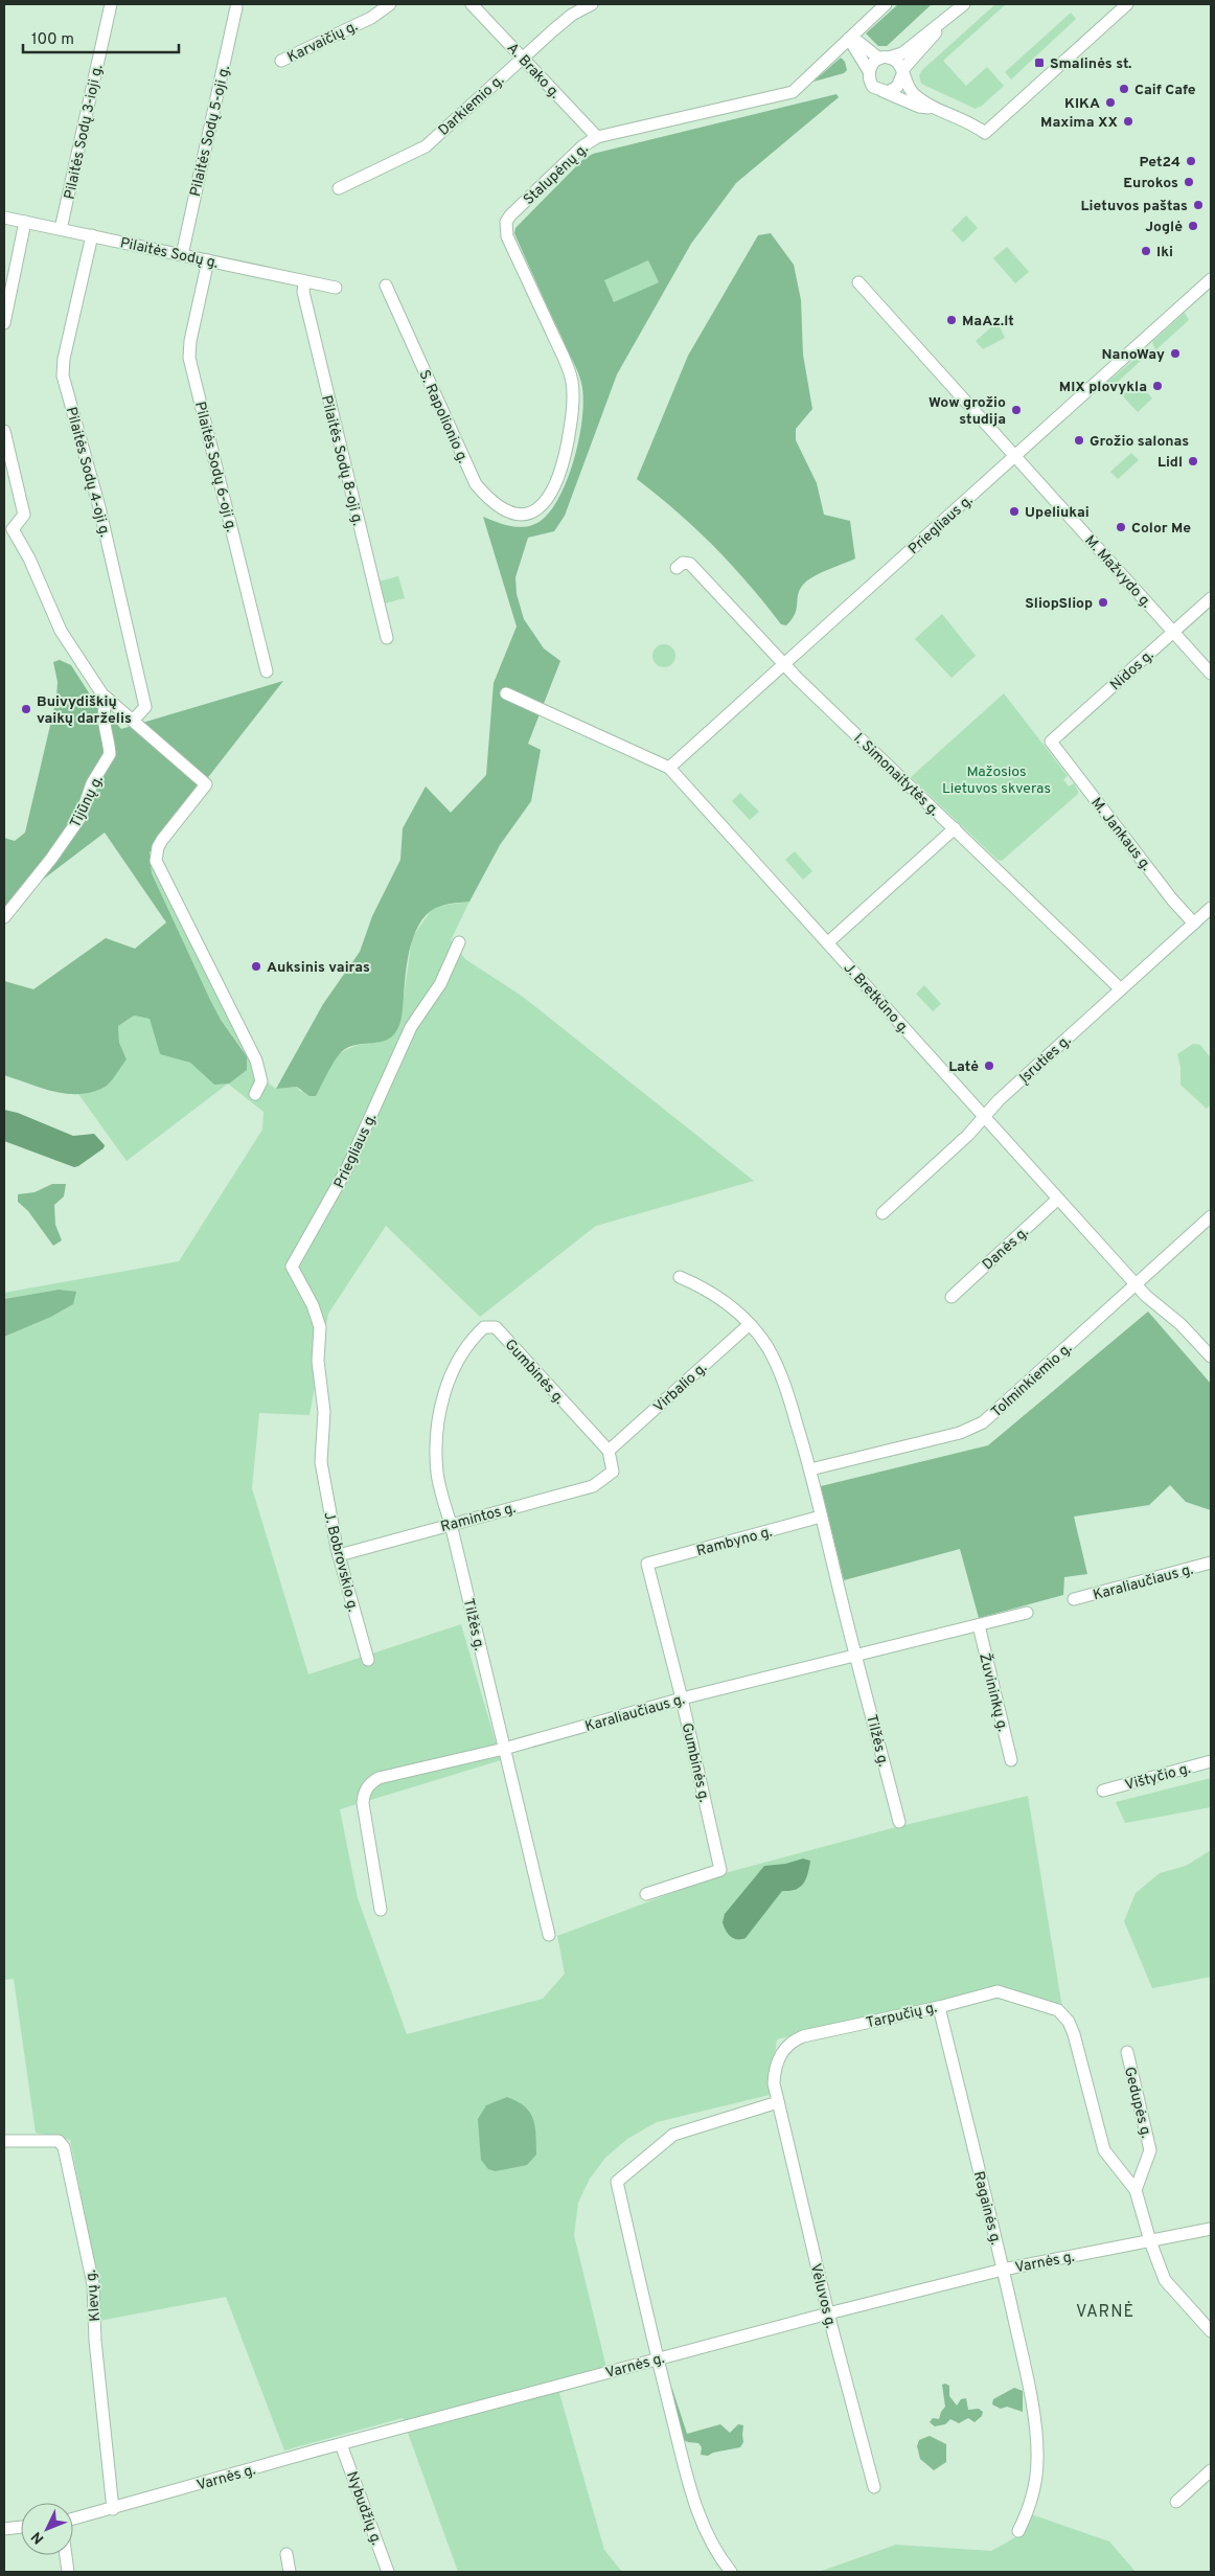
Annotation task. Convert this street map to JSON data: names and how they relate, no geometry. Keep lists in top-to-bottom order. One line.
{"streets":{"street":["Karvaičių g.","A. Brako g.","Darkiemio g.","Pilaitės Sodų 5-oji g.","Pilaitės Sodų 3-ioji g.","Stalupėnų g.","Pilaitės Sodų g.","S. Rapolionio g.","Pilaitės Sodų 8-oji g.","Pilaitės Sodų 6-oji g.","Pilaitės Sodų 4-oji g.","Priegliaus g.","M. Mažvydo g.","Nidos g.","I. Simonaitytės g.","Tijūnų g.","M. Jankaus g.","J. Bretkūno g.","Įsruties g.","Danės g.","Gumbinės g.","Tolminkiemio g.","Virbalio g.","Ramintos g.","Rambyno g.","J. Bobrovskio g.","Karaliaučiaus g.","Tilžės g.","Žuvininkų g.","Vištyčio g.","Tarpučių g.","Gedupės g.","Ragainės g.","Varnės g.","Klevų g.","Vėluvos g.","Nybudžių g."]},"crossings":[["A. Brako g.","Darkiemio g."],["A. Brako g.","Stalupėnų g."],["Pilaitės Sodų 5-oji g.","Pilaitės Sodų g."],["Pilaitės Sodų 3-ioji g.","Pilaitės Sodų g."],["Stalupėnų g.","S. Rapolionio g."],["Pilaitės Sodų g.","Pilaitės Sodų 8-oji g."],["Pilaitės Sodų g.","Pilaitės Sodų 6-oji g."],["Pilaitės Sodų g.","Pilaitės Sodų 4-oji g."],["Priegliaus g.","M. Mažvydo g."],["Priegliaus g.","I. Simonaitytės g."],["Priegliaus g.","J. Bretkūno g."],["Priegliaus g.","J. Bobrovskio g."],["M. Mažvydo g.","Nidos g."],["Nidos g.","M. Jankaus g."],["I. Simonaitytės g.","Įsruties g."],["M. Jankaus g.","Įsruties g."],["J. Bretkūno g.","Įsruties g."],["J. Bretkūno g.","Danės g."],["J. Bretkūno g.","Tolminkiemio g."],["Gumbinės g.","Virbalio g."],["Gumbinės g.","Ramintos g."],["Gumbinės g.","Rambyno g."],["Gumbinės g.","Karaliaučiaus g."],["Gumbinės g.","Tilžės g."],["Tolminkiemio g.","Tilžės g."],["Virbalio g.","Ramintos g."],["Virbalio g.","Tilžės g."],["Ramintos g.","J. Bobrovskio g."],["Ramintos g.","Tilžės g."],["Rambyno g.","Tilžės g."],["Karaliaučiaus g.","Tilžės g."],["Karaliaučiaus g.","Žuvininkų g."],["Tarpučių g.","Gedupės g."],["Tarpučių g.","Ragainės g."],["Tarpučių g.","Vėluvos g."],["Ragainės g.","Varnės g."],["Varnės g.","Klevų g."],["Varnės g.","Vėluvos g."],["Varnės g.","Nybudžių g."]],"districts":["VARNĖ"],"parks":["Mažosios Lietuvos skveras"],"places":{"transit":["Smalinės st."],"other":["Caif Cafe","KIKA","Maxima XX","Pet24","Eurokos","Lietuvos paštas","Joglė","Iki","MaAz.lt","NanoWay","MIX plovykla","Wow grožio studija","Grožio salonas","Lidl","Upeliukai","Color Me","SliopSliop","Buivydiškių vaikų darželis","Auksinis vairas","Latė"]},"scale_bar":"100 m","north":"bottom left"}
